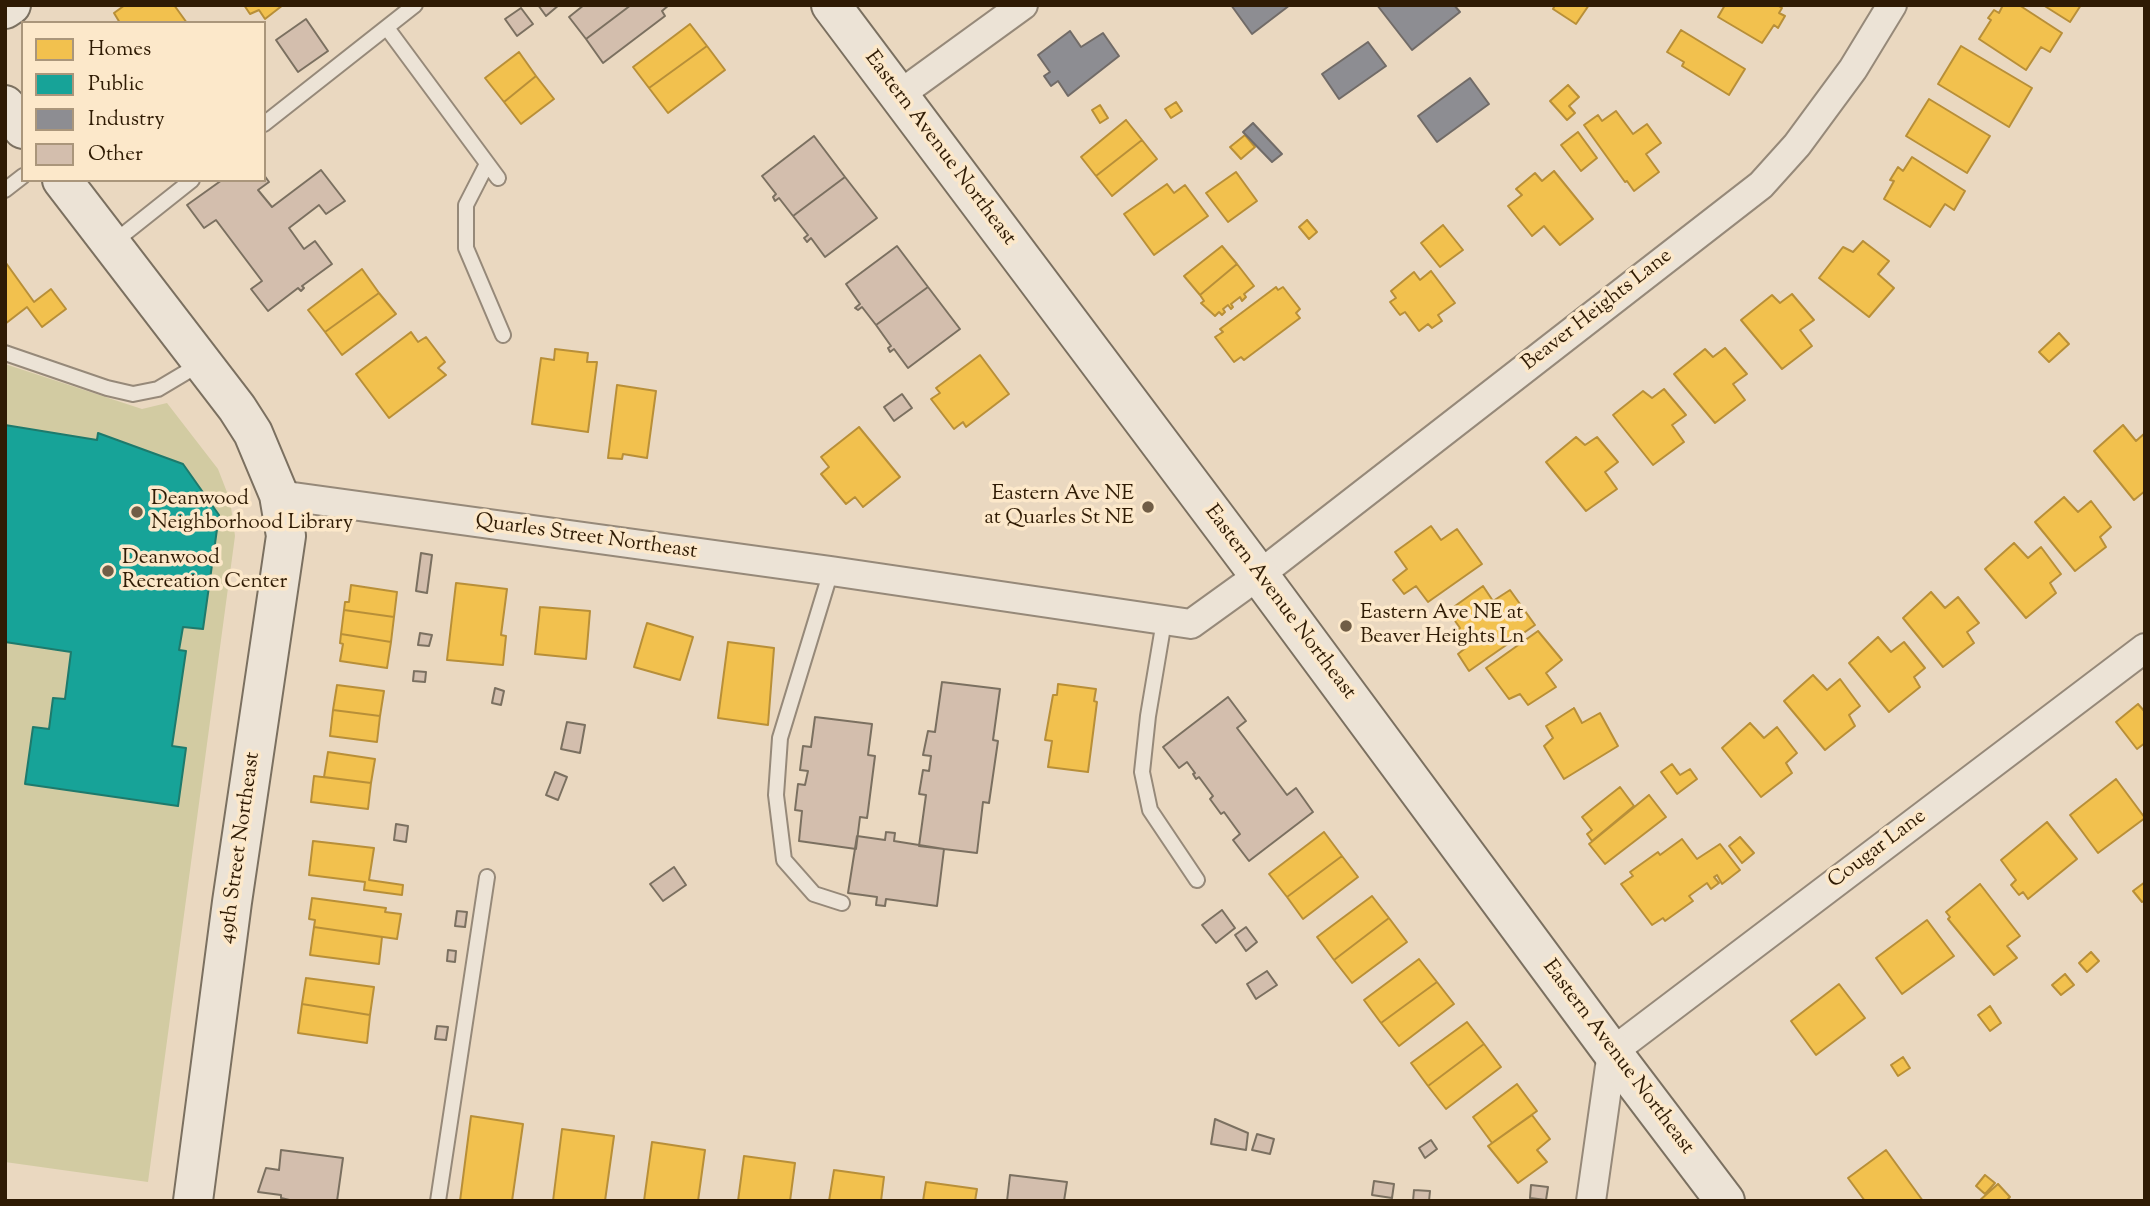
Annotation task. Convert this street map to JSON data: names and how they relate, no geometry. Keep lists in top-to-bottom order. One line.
{"streets":{"main road":["Eastern Avenue Northeast","49th Street Northeast"],"street":["Beaver Heights Lane","Quarles Street Northeast","Cougar Lane"]},"crossings":[["Eastern Avenue Northeast","Beaver Heights Lane"],["Eastern Avenue Northeast","Quarles Street Northeast"],["Eastern Avenue Northeast","Cougar Lane"],["Beaver Heights Lane","Quarles Street Northeast"],["Quarles Street Northeast","49th Street Northeast"]],"places":["Eastern Ave NE at Quarles St NE","Deanwood Neighborhood Library","Deanwood Recreation Center","Eastern Ave NE at Beaver Heights Ln"],"legend":["Homes","Public","Industry","Other"]}
